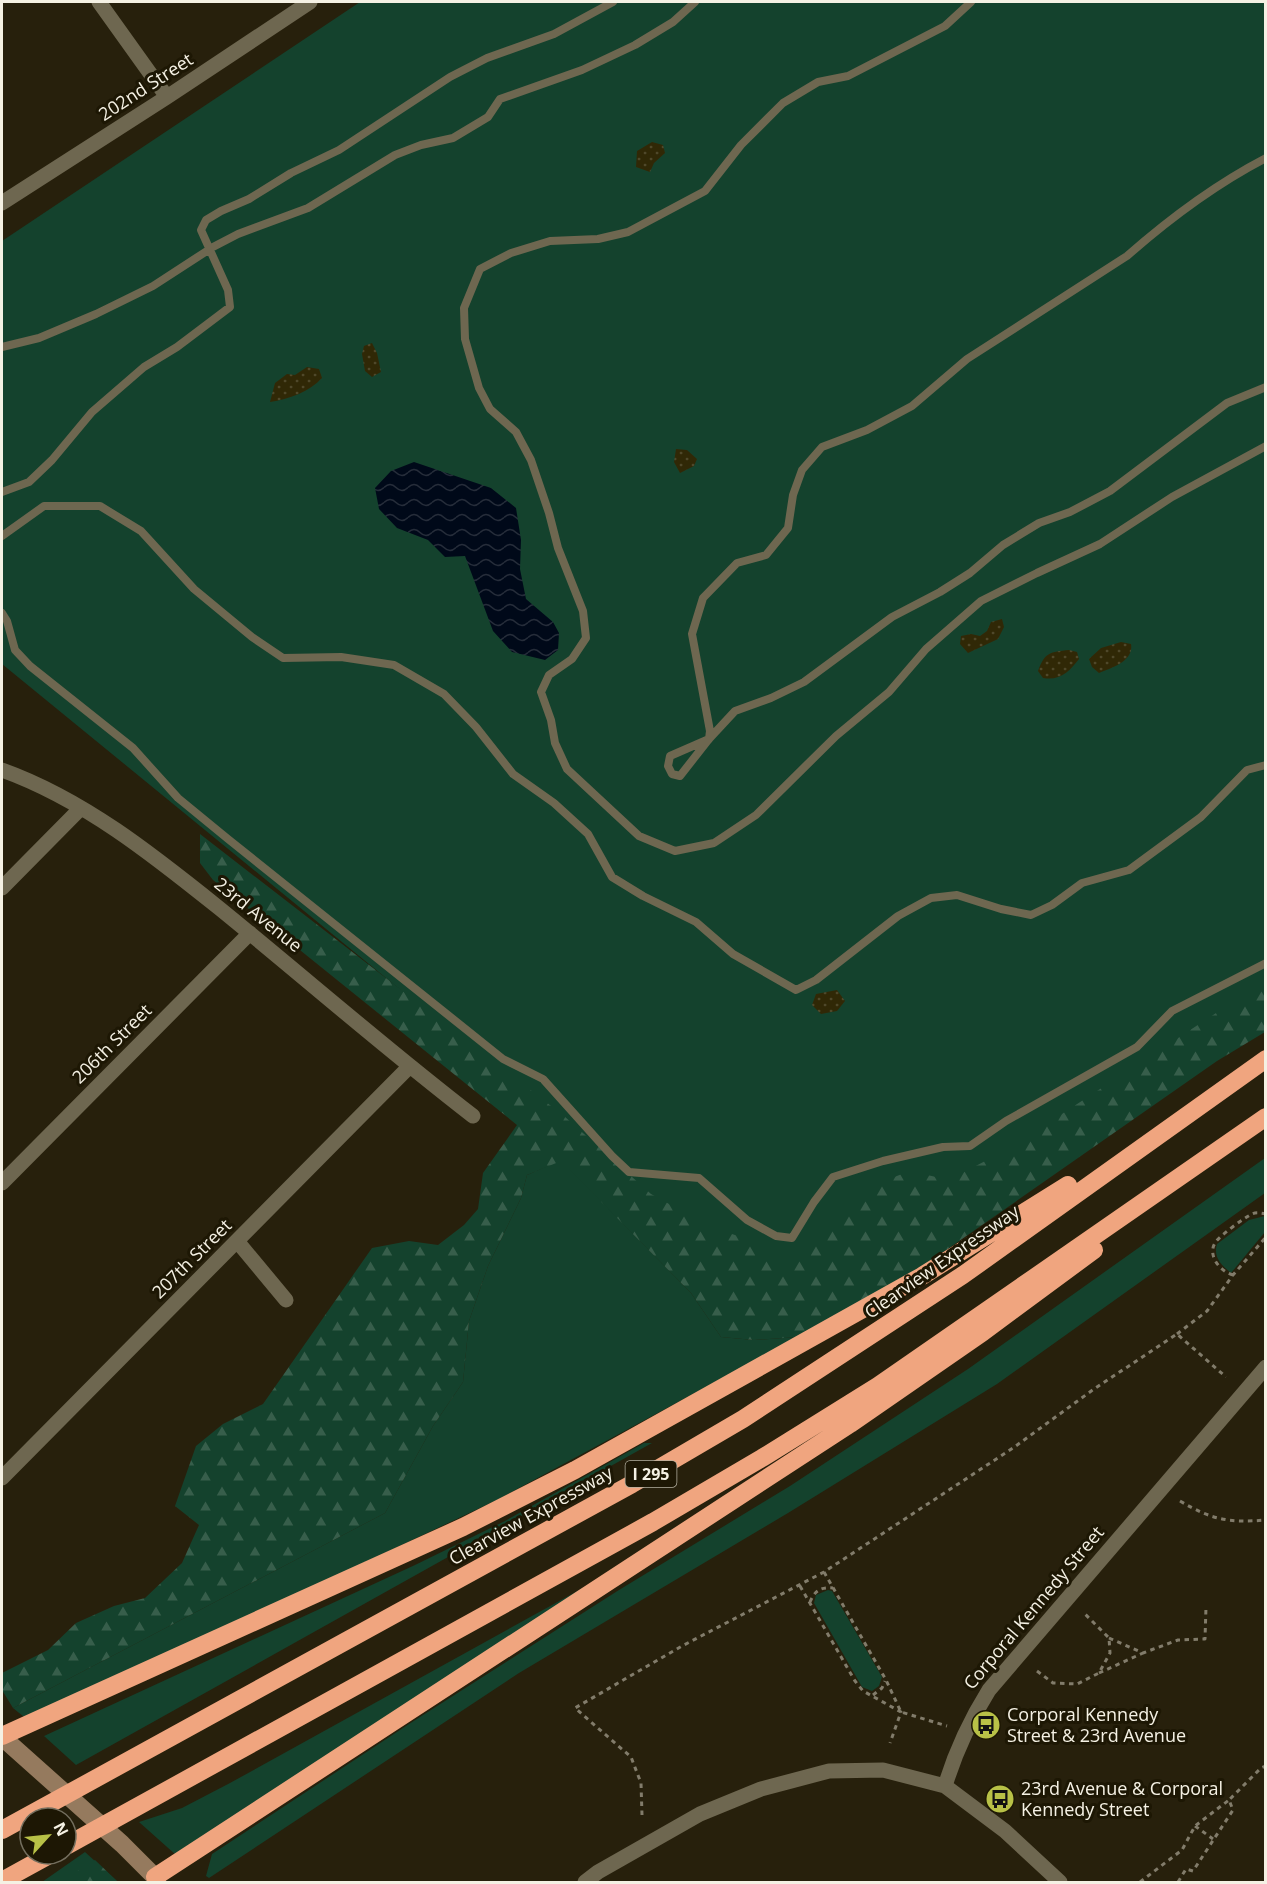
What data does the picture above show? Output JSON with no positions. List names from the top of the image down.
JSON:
{
  "streets": {
    "highway": ["Clearview Expressway", "I 295"],
    "street": [
      "202nd Street",
      "23rd Avenue",
      "206th Street",
      "207th Street",
      "Corporal Kennedy Street"
    ]
  },
  "crossings": [
    ["23rd Avenue", "206th Street"],
    ["23rd Avenue", "207th Street"]
  ],
  "places": {
    "bus stop": ["Corporal Kennedy Street & 23rd Avenue", "23rd Avenue & Corporal Kennedy Street"]
  },
  "north": "top right"
}
